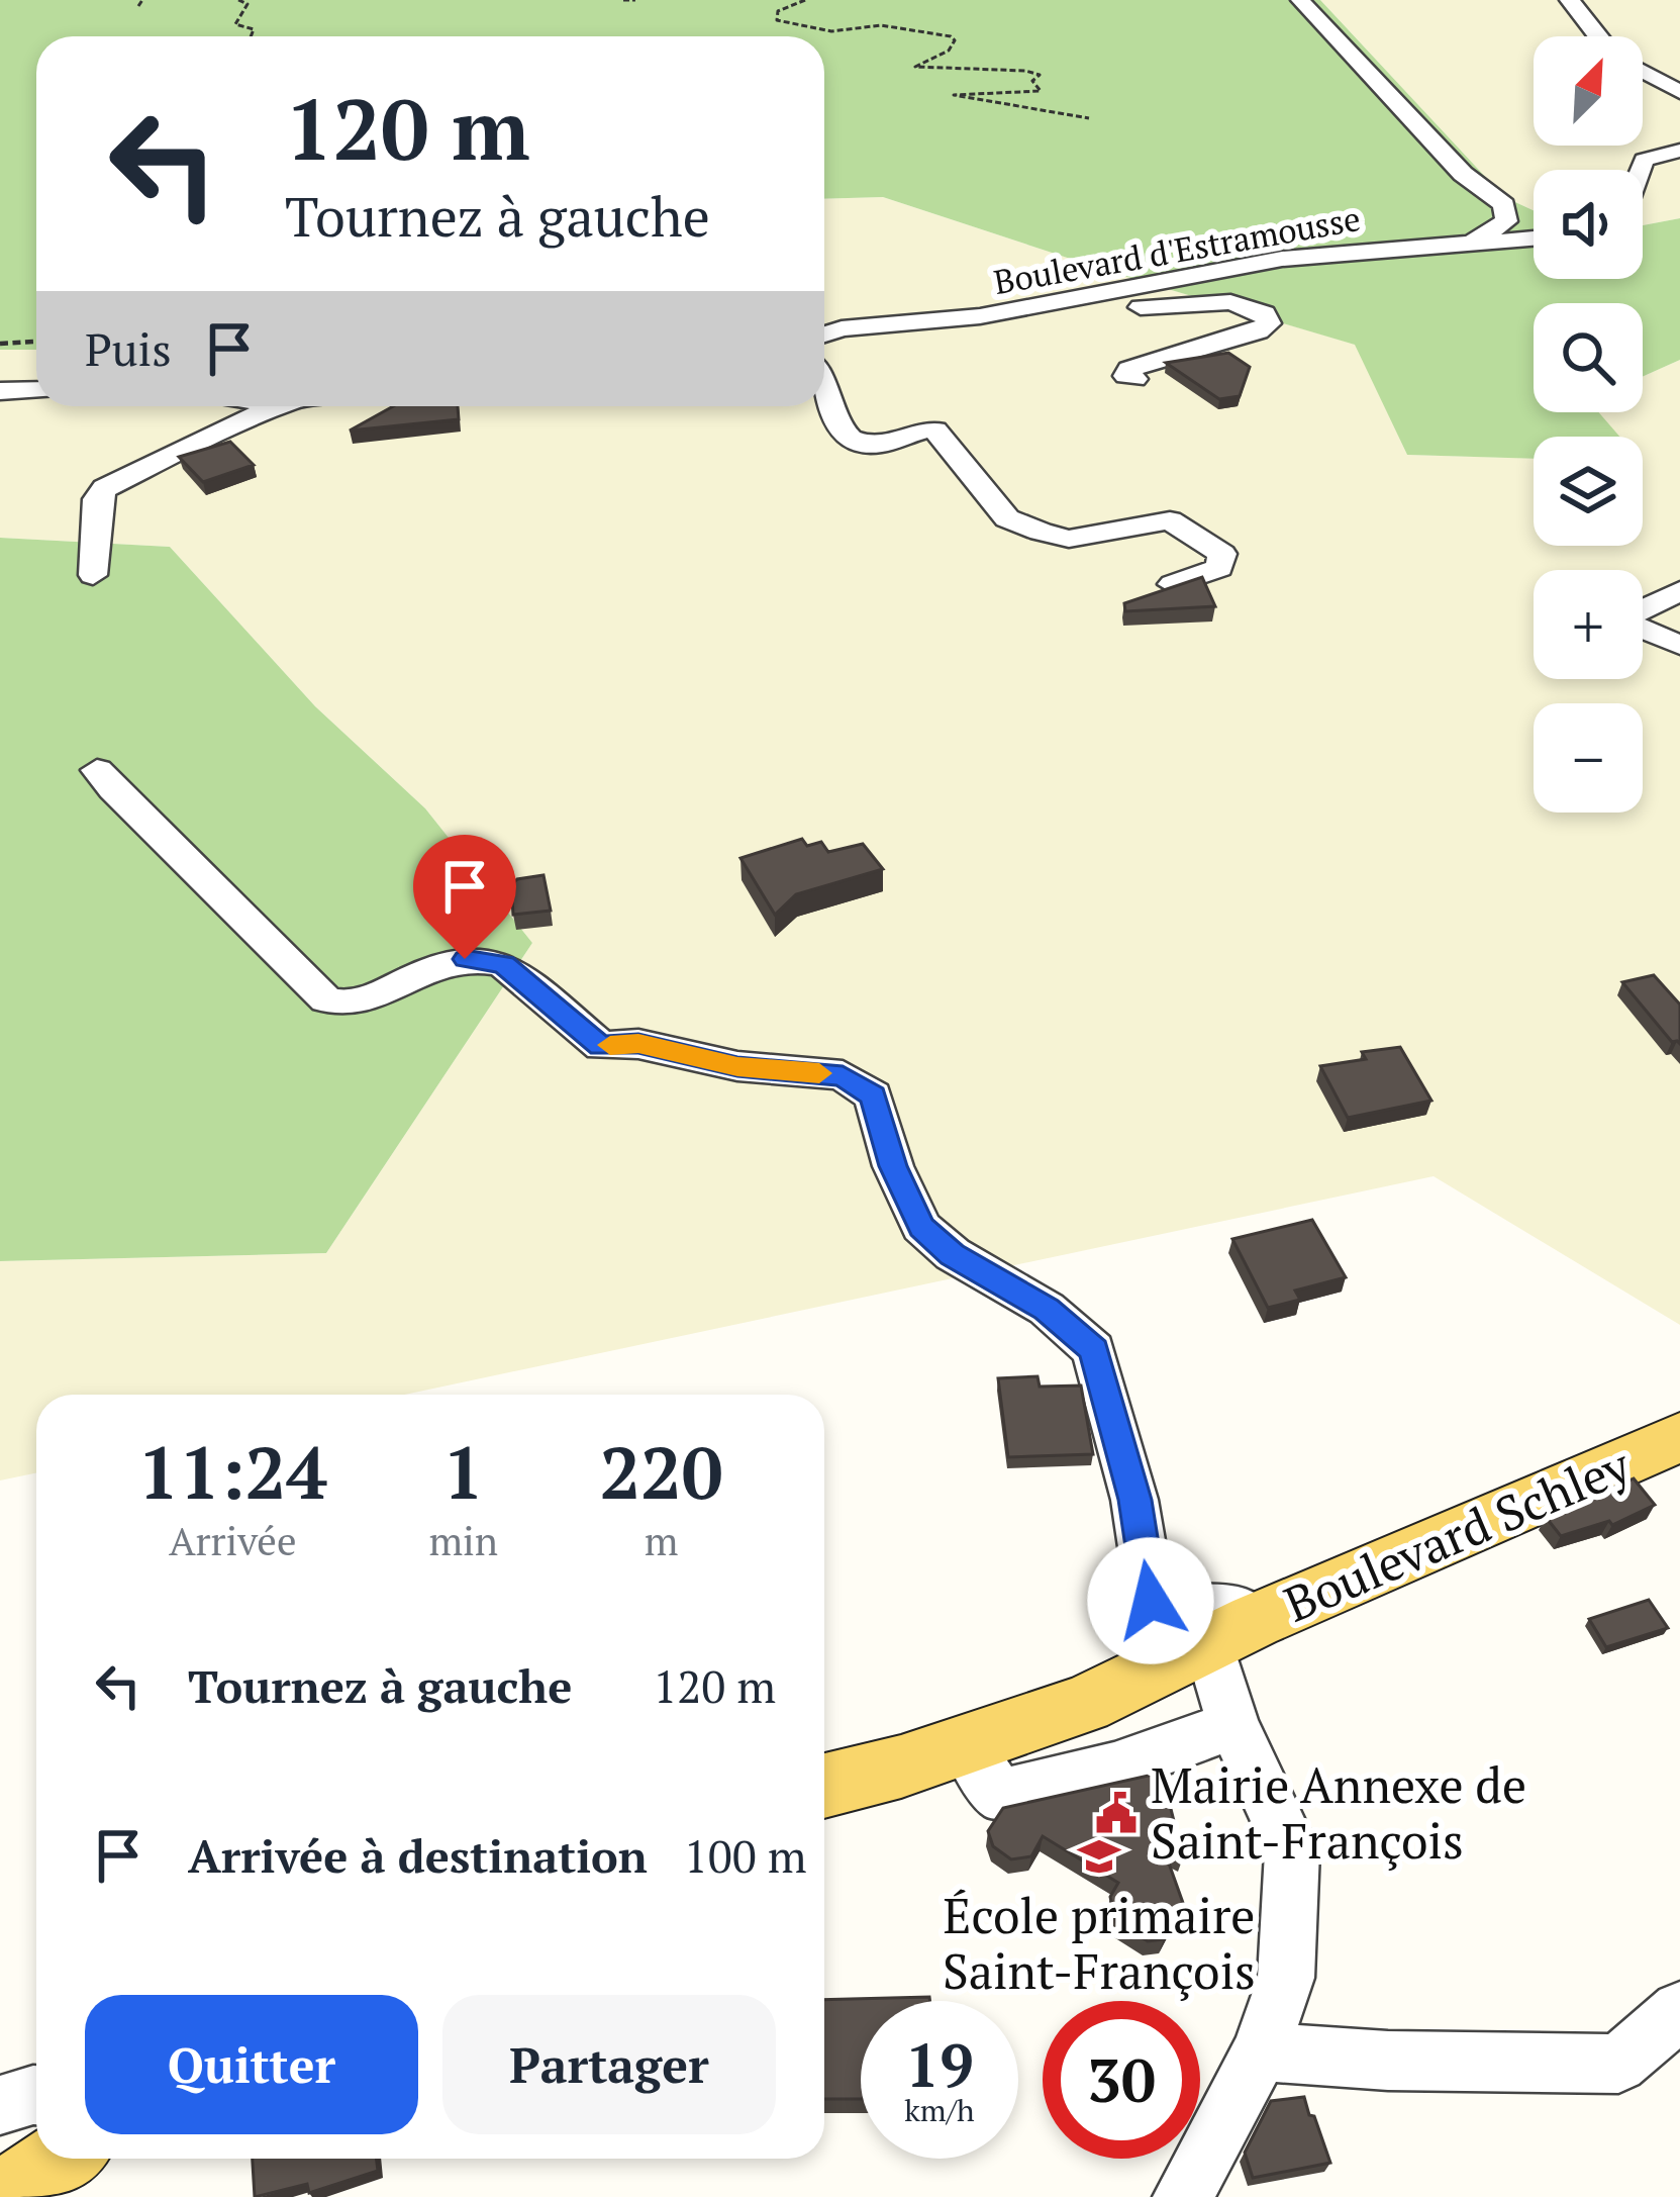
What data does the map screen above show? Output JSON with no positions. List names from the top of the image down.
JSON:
{
  "streets": {
    "main road": ["Boulevard Schley"],
    "street": ["Boulevard d'Estramousse"]
  },
  "places": {
    "public building": ["Mairie Annexe de Saint-François"],
    "school or university": ["École primaire Saint-François"]
  },
  "north": "top right",
  "page": {
    "map_buttons": ["+", "−"],
    "turn": ["120 m", "Tournez à gauche"],
    "then": "Puis",
    "eta": [
      "11:24",
      "Arrivée",
      "1",
      "min",
      "220",
      "m"
    ],
    "list": [
      {
        "name": "Tournez à gauche",
        "value": "120 m"
      },
      {
        "name": "Arrivée à destination",
        "value": "100 m"
      }
    ],
    "buttons": ["Quitter", "Partager"],
    "speed": "19 km/h",
    "limit": "30"
  }
}
